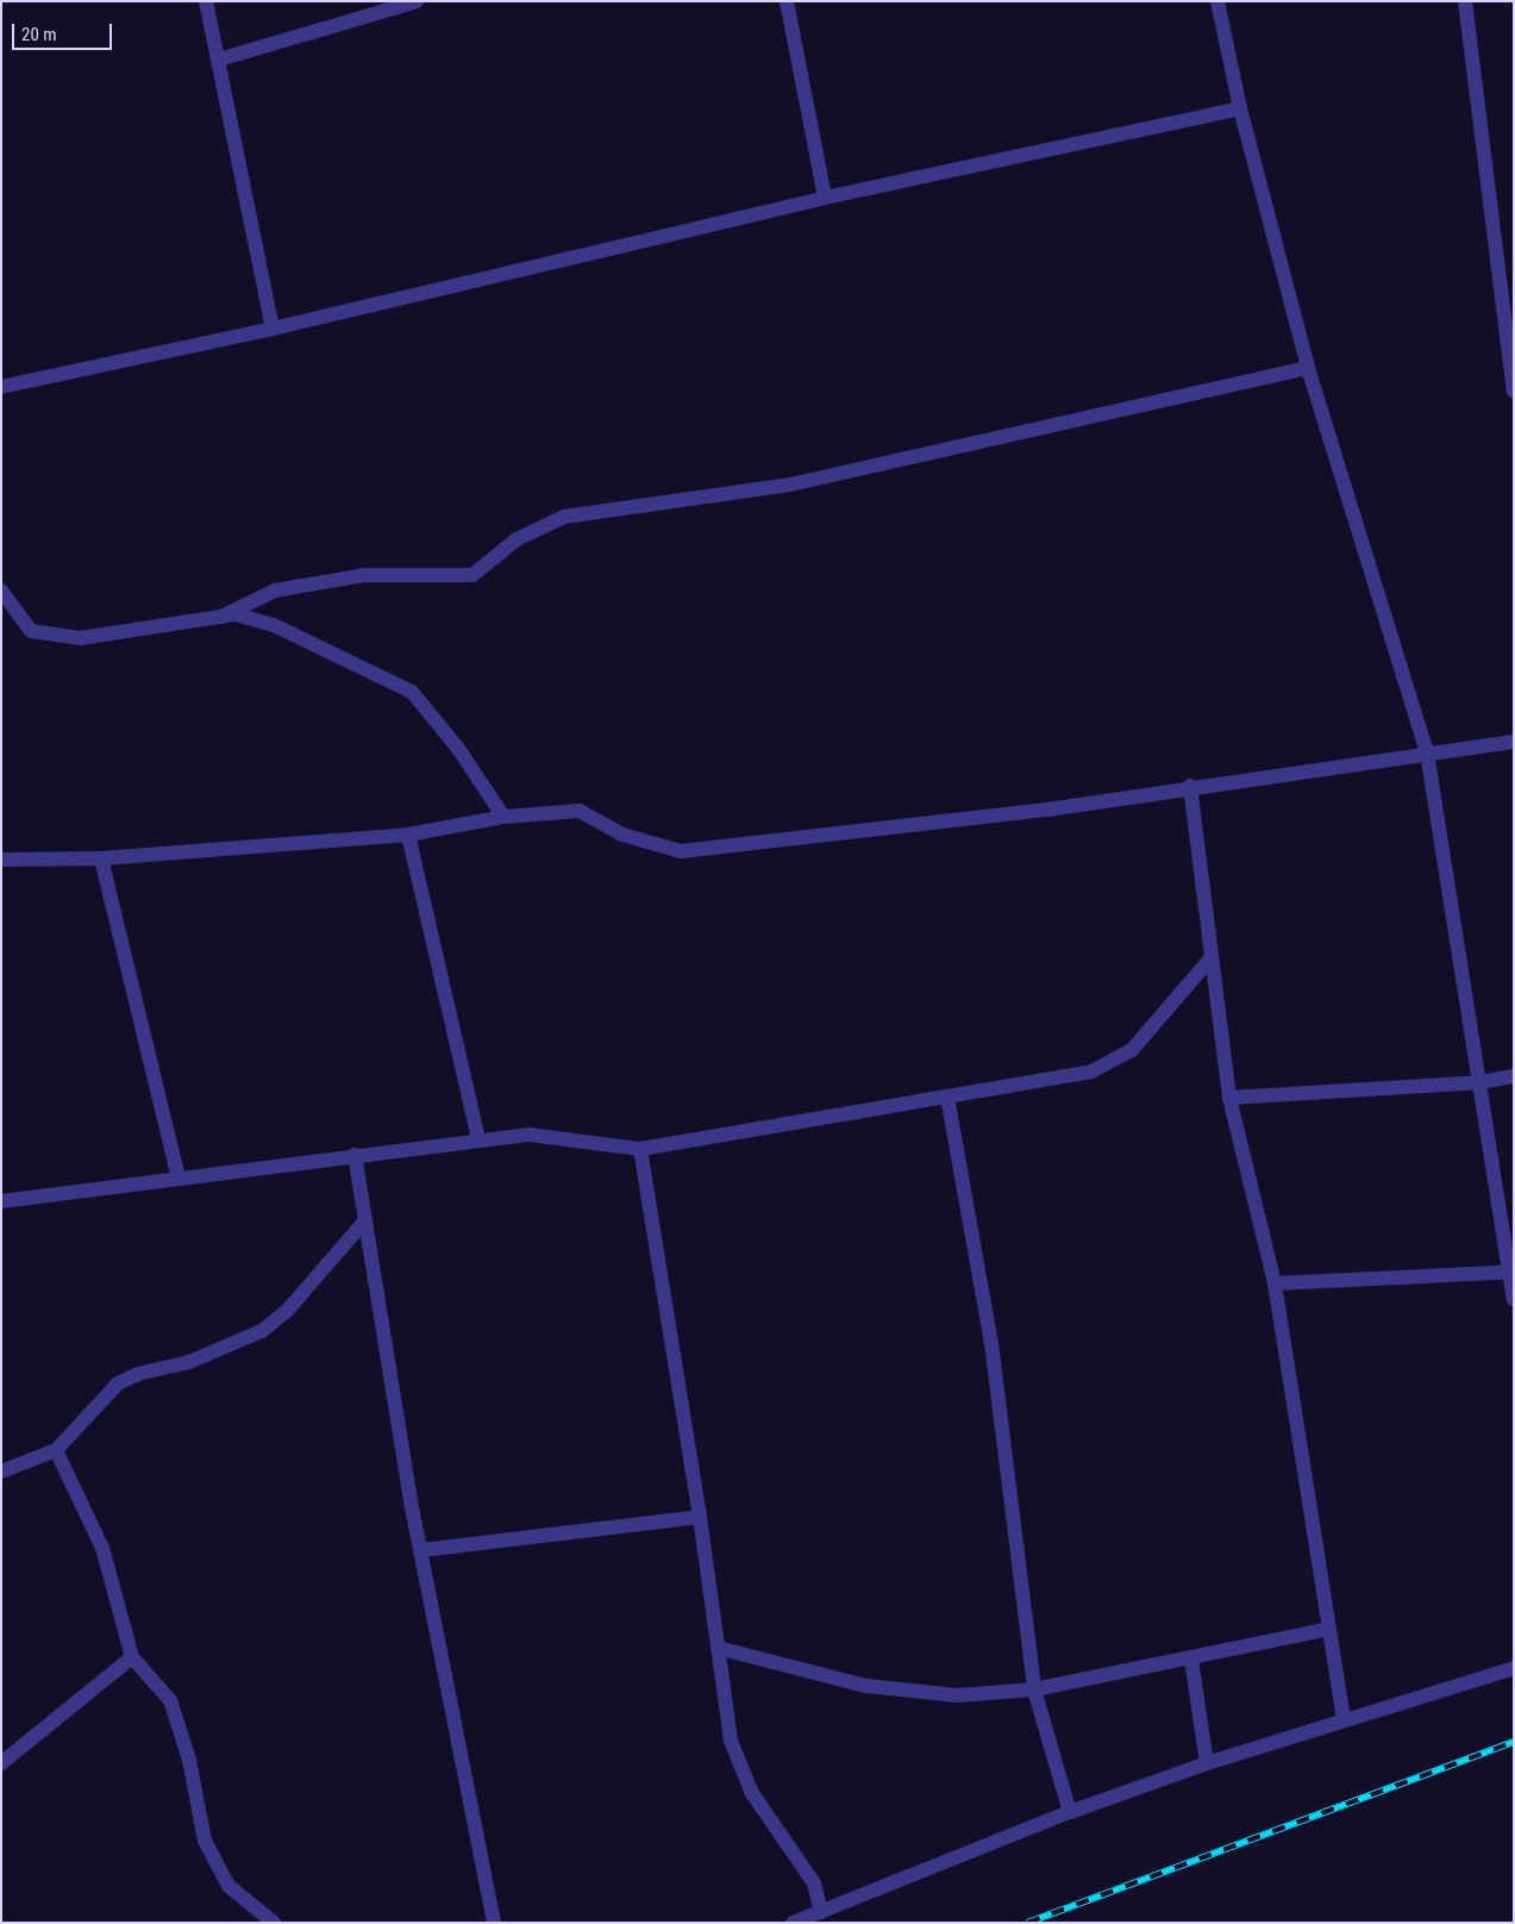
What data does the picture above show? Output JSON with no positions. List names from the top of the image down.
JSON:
{
  "scale_bar": "20 m"
}
